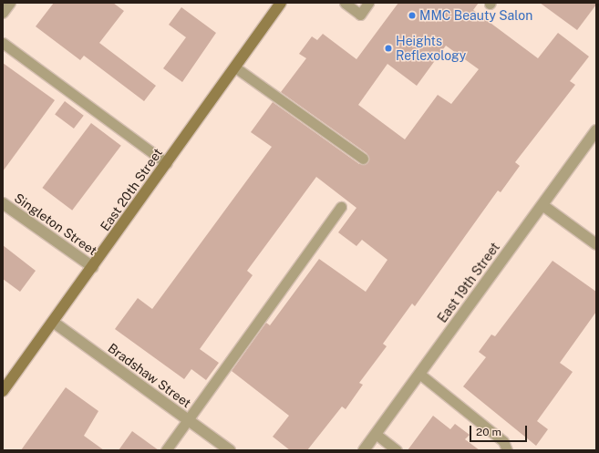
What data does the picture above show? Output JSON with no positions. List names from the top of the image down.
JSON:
{
  "streets": {
    "main road": ["East 20th Street"],
    "street": ["Singleton Street", "East 19th Street", "Bradshaw Street"]
  },
  "crossings": [
    ["East 20th Street", "Singleton Street"],
    ["East 20th Street", "Bradshaw Street"]
  ],
  "places": ["MMC Beauty Salon", "Heights Reflexology"],
  "scale_bar": "20 m"
}
